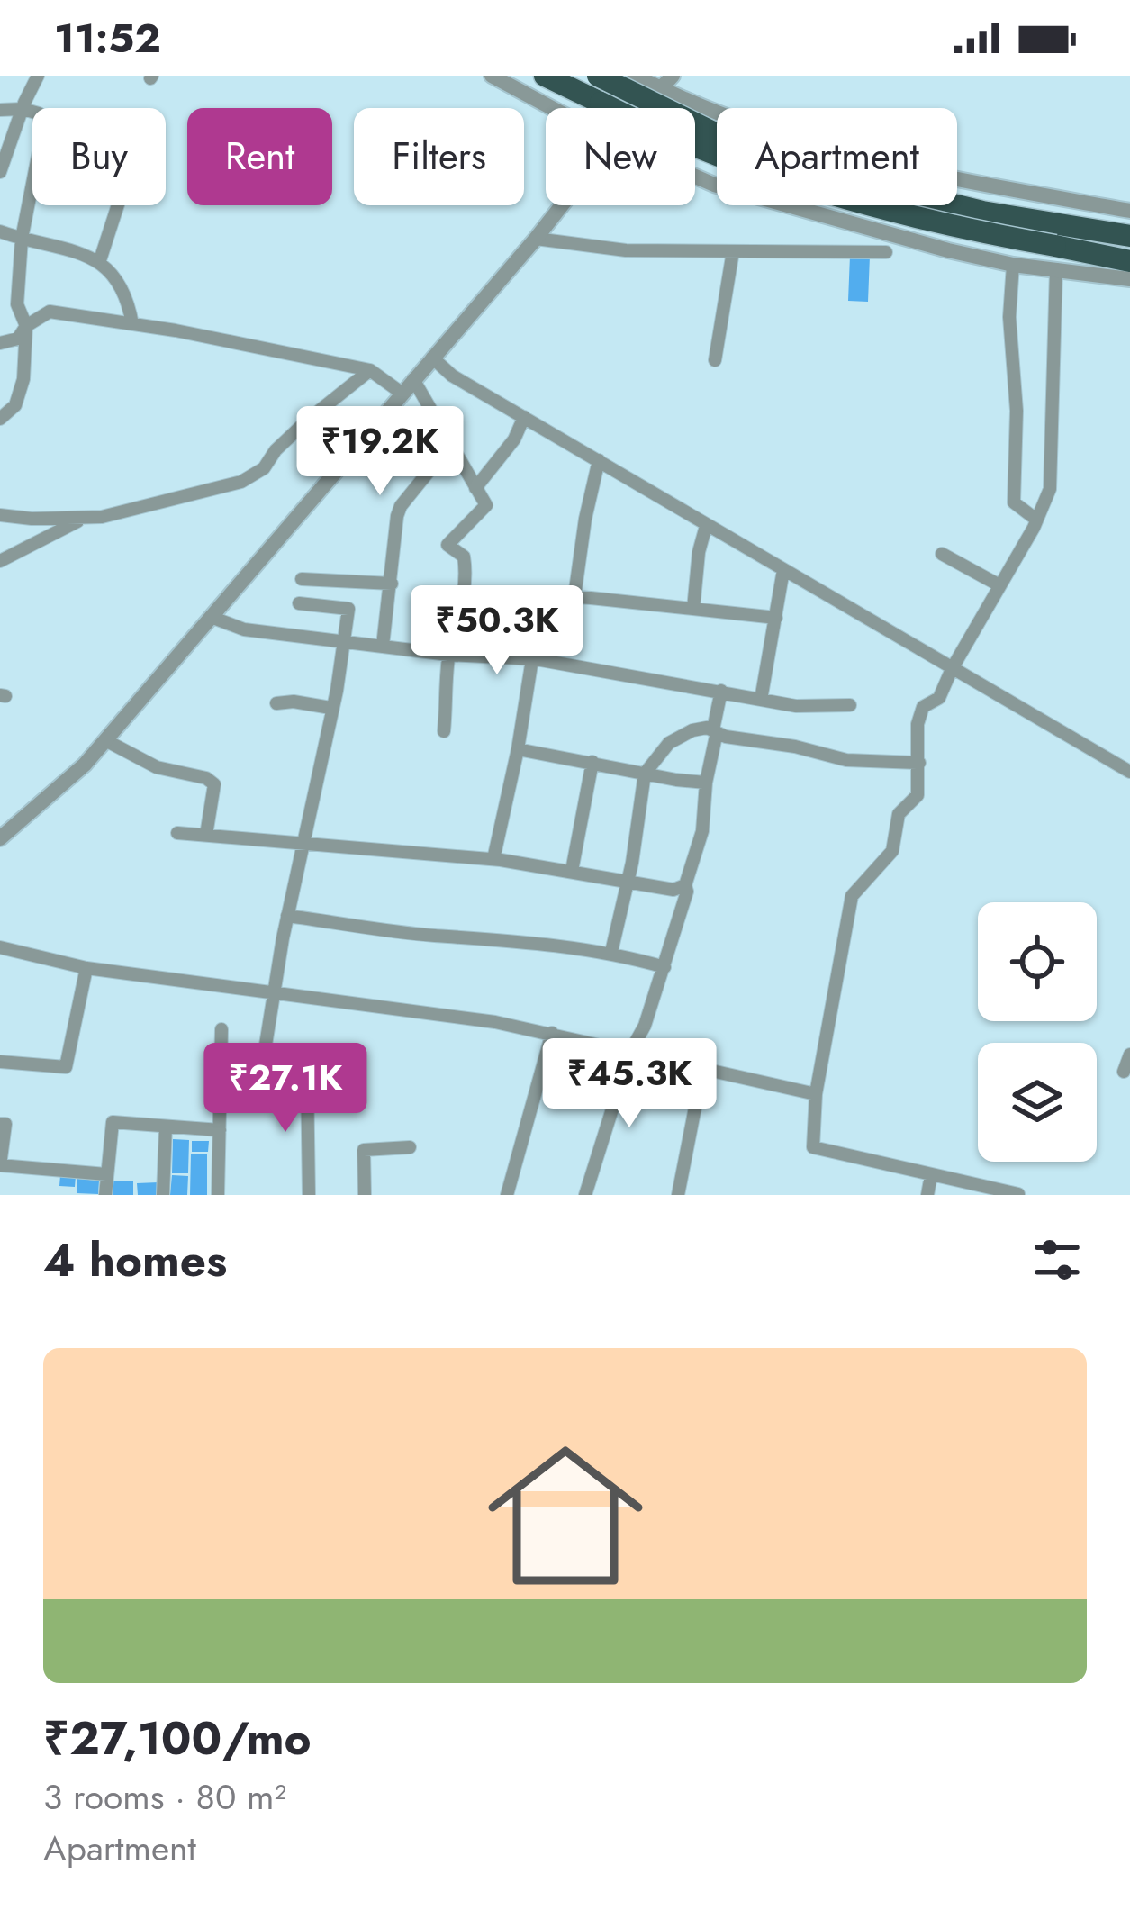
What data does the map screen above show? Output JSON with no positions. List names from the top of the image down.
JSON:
{
  "page": {
    "status": "11:52",
    "chip": [
      "Buy",
      "Rent",
      "Filters",
      "New",
      "Apartment"
    ],
    "price": [
      "₹19.2K",
      "₹50.3K",
      "₹45.3K",
      "₹27.1K"
    ],
    "heading": "4 homes",
    "list": [
      {
        "name": "₹27,100/mo",
        "note": "3 rooms · 80 m² · Apartment"
      }
    ]
  }
}
